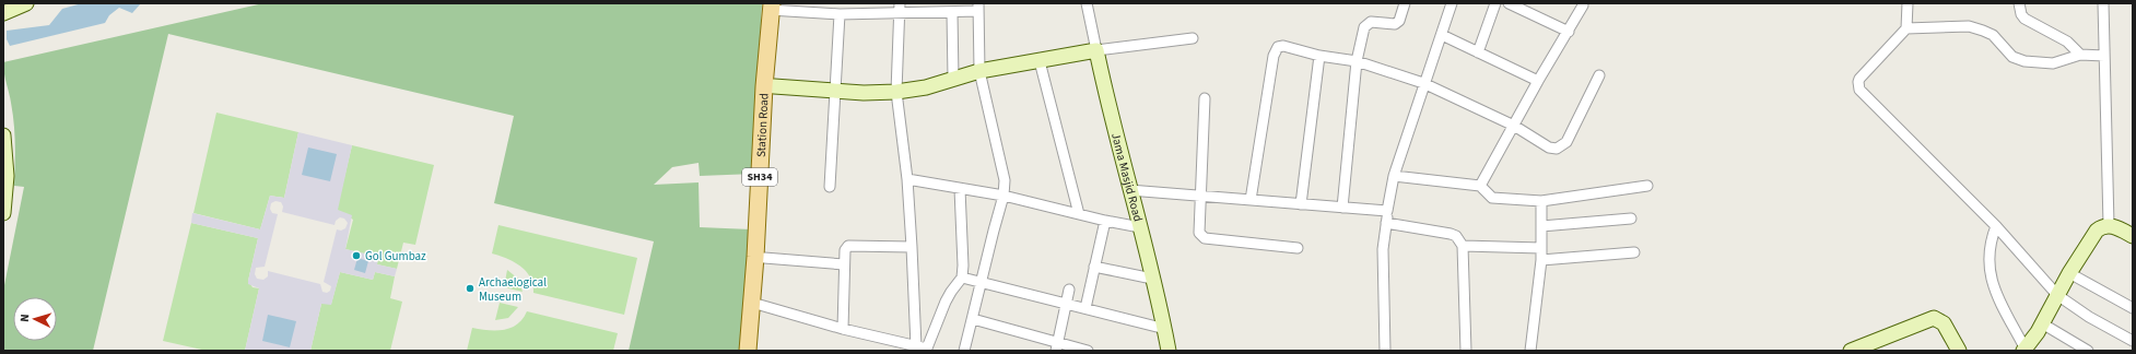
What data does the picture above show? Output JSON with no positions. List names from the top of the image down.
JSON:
{
  "streets": {
    "main road": ["Station Road", "SH34"],
    "street": ["Jama Masjid Road"]
  },
  "places": ["Gol Gumbaz", "Archaelogical Museum"],
  "north": "left"
}
